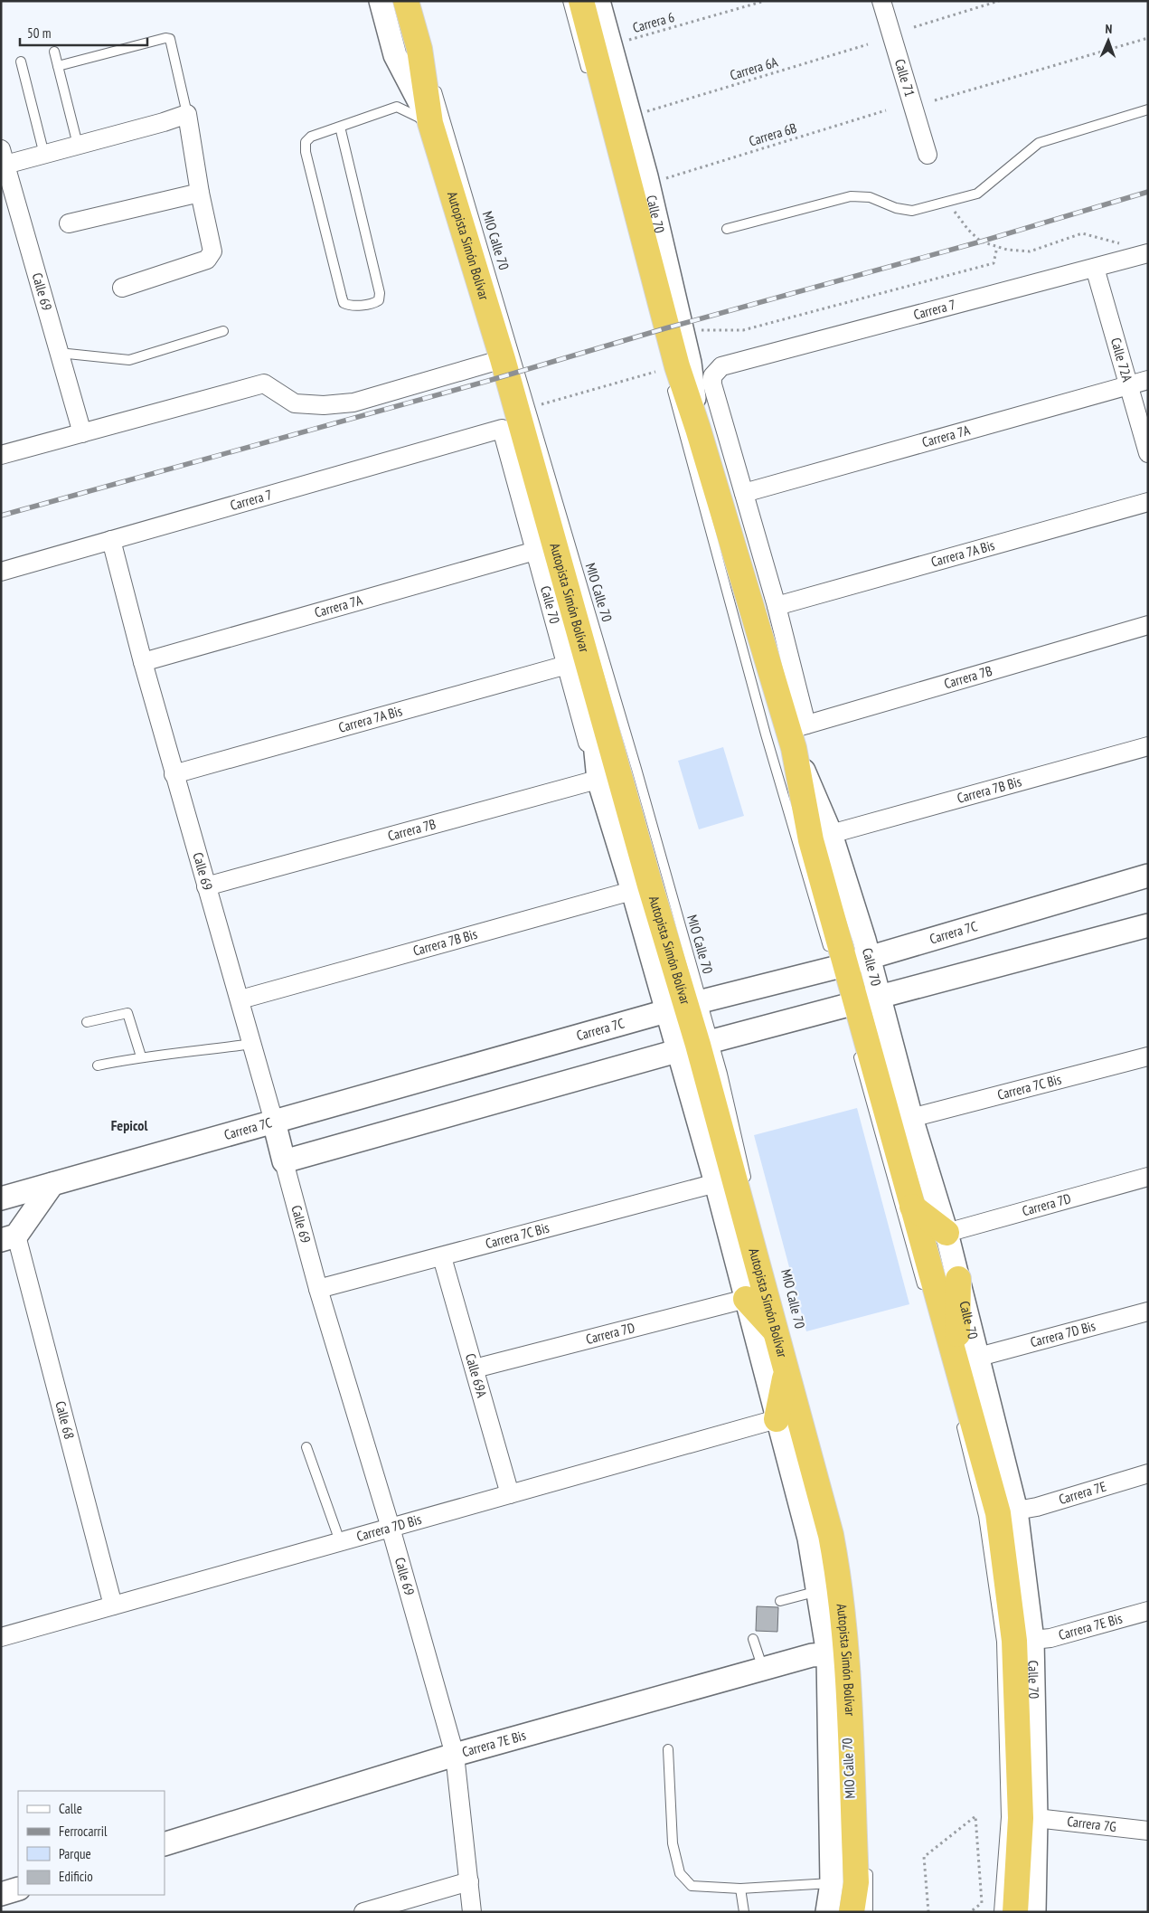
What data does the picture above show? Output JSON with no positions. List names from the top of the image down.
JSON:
{
  "streets": {
    "highway": ["Calle 70", "Autopista Simón Bolívar"],
    "street": [
      "Calle 71",
      "Calle 69",
      "Carrera 7",
      "Calle 72A",
      "Carrera 7A",
      "Carrera 7A Bis",
      "Carrera 7B",
      "Carrera 7B Bis",
      "Carrera 7C",
      "Carrera 7C Bis",
      "Carrera 7D",
      "Carrera 7D Bis",
      "Calle 69A",
      "Calle 68",
      "Carrera 7E",
      "Carrera 7E Bis",
      "Carrera 7G"
    ],
    "lane": ["MIO Calle 70"],
    "path": ["Carrera 6", "Carrera 6A", "Carrera 6B"]
  },
  "crossings": [
    ["Calle 70", "Autopista Simón Bolívar"],
    ["Calle 70", "Carrera 7"],
    ["Calle 70", "Carrera 7A"],
    ["Calle 70", "Carrera 7A Bis"],
    ["Calle 70", "Carrera 7B"],
    ["Calle 70", "Carrera 7B Bis"],
    ["Calle 70", "Carrera 7C"],
    ["Calle 70", "Carrera 7C Bis"],
    ["Calle 70", "Carrera 7D"],
    ["Calle 70", "Carrera 7D Bis"],
    ["Calle 70", "Carrera 7E"],
    ["Calle 70", "Carrera 7E Bis"],
    ["Calle 70", "Carrera 7G"],
    ["MIO Calle 70", "Autopista Simón Bolívar"],
    ["MIO Calle 70", "Carrera 7C"],
    ["Autopista Simón Bolívar", "Carrera 7A Bis"],
    ["Autopista Simón Bolívar", "Carrera 7B"],
    ["Autopista Simón Bolívar", "Carrera 7B Bis"],
    ["Autopista Simón Bolívar", "Carrera 7C"],
    ["Calle 69", "Carrera 7"],
    ["Calle 69", "Carrera 7A"],
    ["Calle 69", "Carrera 7A Bis"],
    ["Calle 69", "Carrera 7B"],
    ["Calle 69", "Carrera 7B Bis"],
    ["Calle 69", "Carrera 7C"],
    ["Calle 69", "Carrera 7C Bis"],
    ["Calle 69", "Carrera 7D Bis"],
    ["Calle 69", "Carrera 7E Bis"],
    ["Carrera 7", "Calle 72A"],
    ["Carrera 7", "Carrera 7A"],
    ["Calle 72A", "Carrera 7A"],
    ["Carrera 7C Bis", "Calle 69A"],
    ["Carrera 7D", "Calle 69A"],
    ["Carrera 7D Bis", "Calle 69A"],
    ["Carrera 7D Bis", "Calle 68"]
  ],
  "districts": ["Fepicol"],
  "legend": [
    "Calle",
    "Ferrocarril",
    "Parque",
    "Edificio"
  ],
  "scale_bar": "50 m",
  "north": "top"
}
